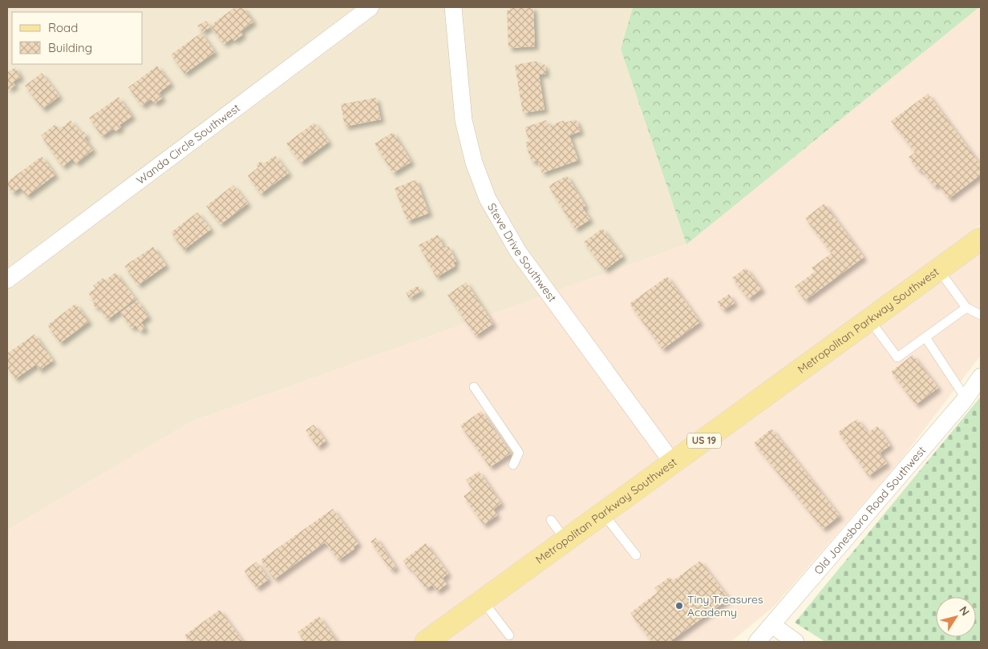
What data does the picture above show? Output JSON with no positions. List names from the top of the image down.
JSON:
{
  "streets": {
    "main road": ["Metropolitan Parkway Southwest", "US 19"],
    "street": ["Wanda Circle Southwest", "Steve Drive Southwest", "Old Jonesboro Road Southwest"]
  },
  "crossings": [
    ["Steve Drive Southwest", "Metropolitan Parkway Southwest"]
  ],
  "places": ["Tiny Treasures Academy"],
  "legend": ["Road", "Building"],
  "north": "top right"
}
